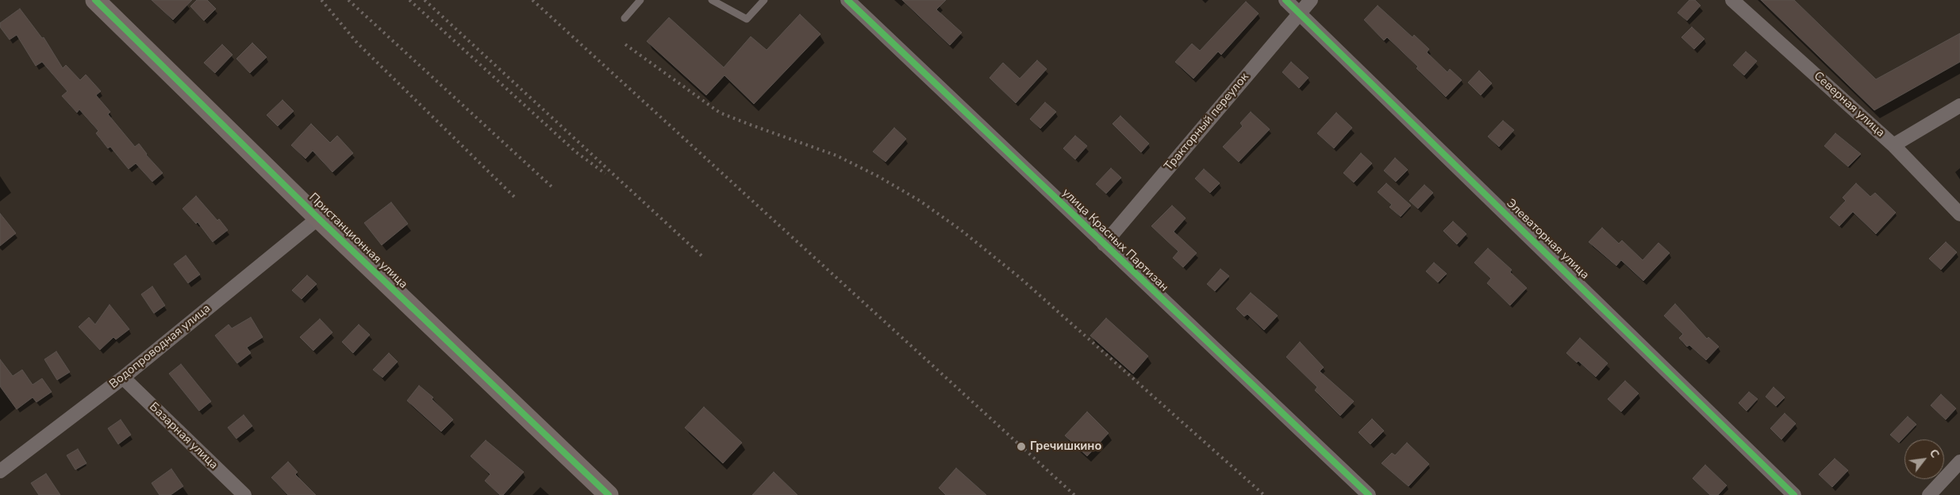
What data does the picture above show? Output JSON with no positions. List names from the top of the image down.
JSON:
{
  "streets": {
    "street": [
      "Северная улица",
      "Тракторный переулок",
      "Элеваторная улица",
      "улица Красных Партизан",
      "Пристанционная улица",
      "Водопроводная улица",
      "Базарная улица"
    ]
  },
  "crossings": [
    ["Тракторный переулок", "Элеваторная улица"],
    ["Тракторный переулок", "улица Красных Партизан"],
    ["Пристанционная улица", "Водопроводная улица"],
    ["Водопроводная улица", "Базарная улица"]
  ],
  "places": ["Гречишкино"],
  "north": "top right"
}
